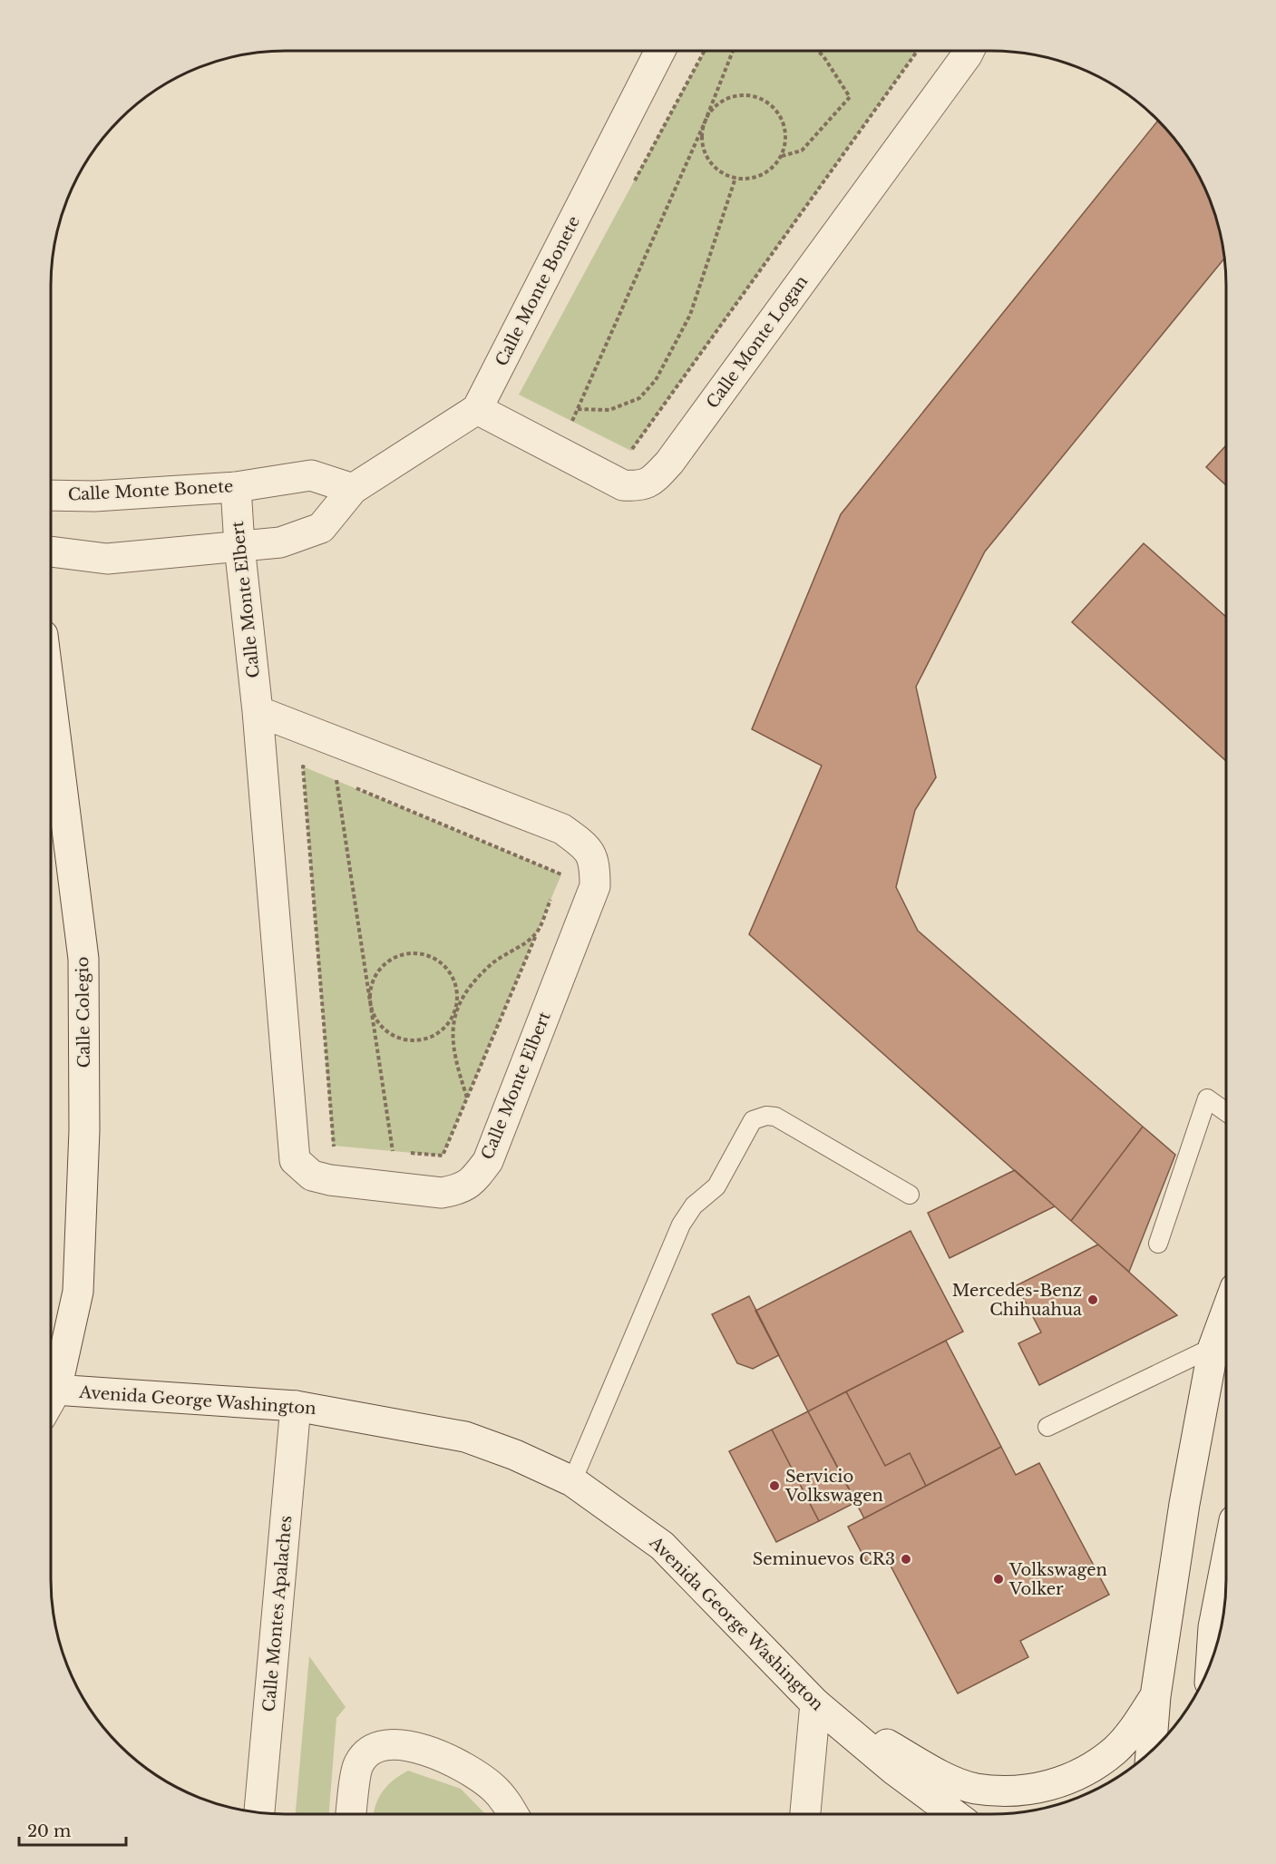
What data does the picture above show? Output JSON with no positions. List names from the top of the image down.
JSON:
{
  "streets": {
    "street": [
      "Calle Monte Bonete",
      "Calle Monte Logan",
      "Calle Monte Elbert",
      "Calle Colegio",
      "Avenida George Washington",
      "Calle Montes Apalaches"
    ]
  },
  "crossings": [
    ["Calle Monte Bonete", "Calle Monte Logan"],
    ["Calle Monte Bonete", "Calle Monte Elbert"],
    ["Avenida George Washington", "Calle Montes Apalaches"]
  ],
  "places": [
    "Mercedes-Benz Chihuahua",
    "Servicio Volkswagen",
    "Seminuevos CR3",
    "Volkswagen Volker"
  ],
  "scale_bar": "20 m"
}
